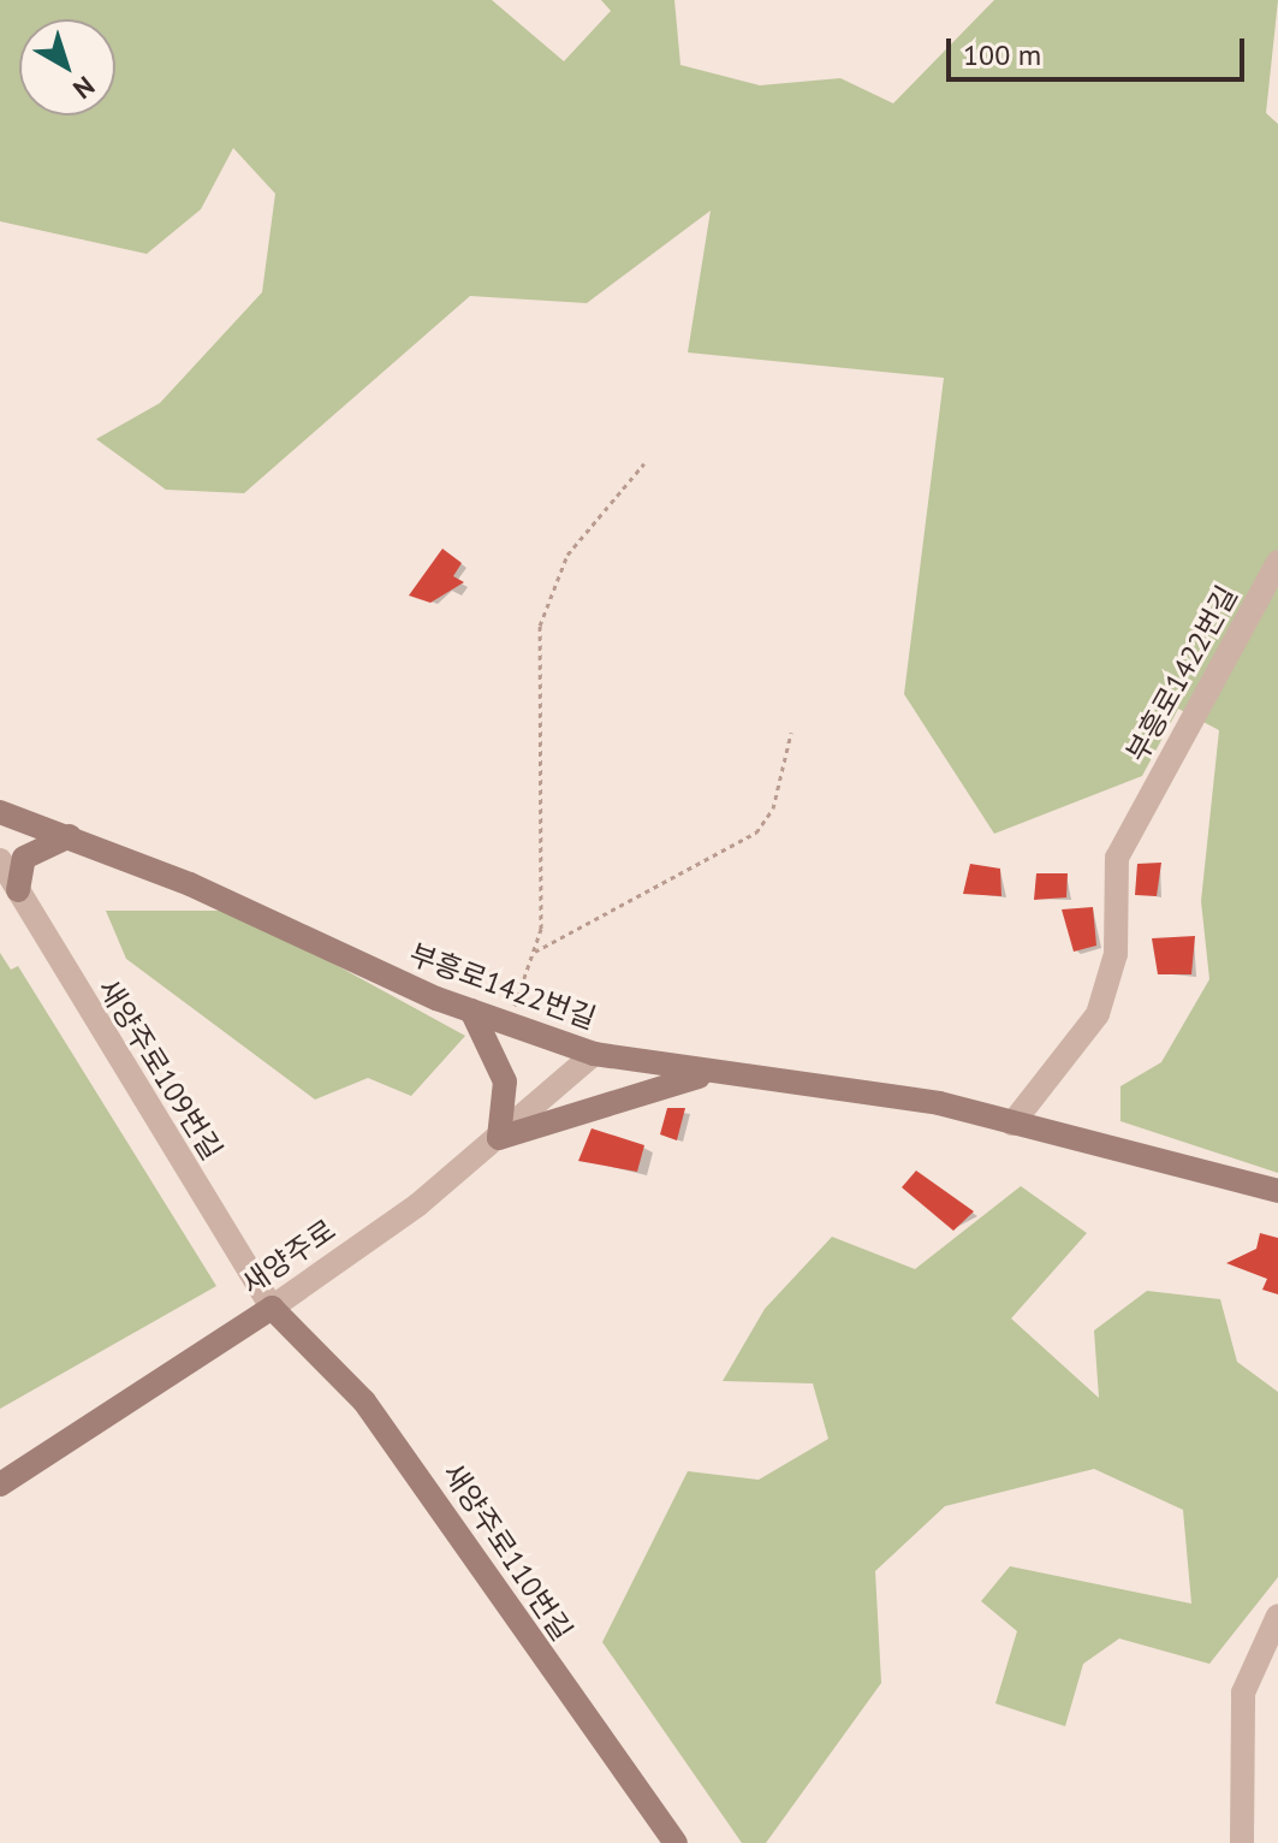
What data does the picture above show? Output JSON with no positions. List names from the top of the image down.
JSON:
{
  "streets": {
    "street": [
      "부흥로1422번길",
      "새양주로109번길",
      "새양주로",
      "새양주로110번길"
    ]
  },
  "crossings": [
    ["부흥로1422번길", "새양주로"],
    ["새양주로109번길", "새양주로"],
    ["새양주로109번길", "새양주로110번길"],
    ["새양주로", "새양주로110번길"]
  ],
  "scale_bar": "100 m",
  "north": "bottom right"
}
